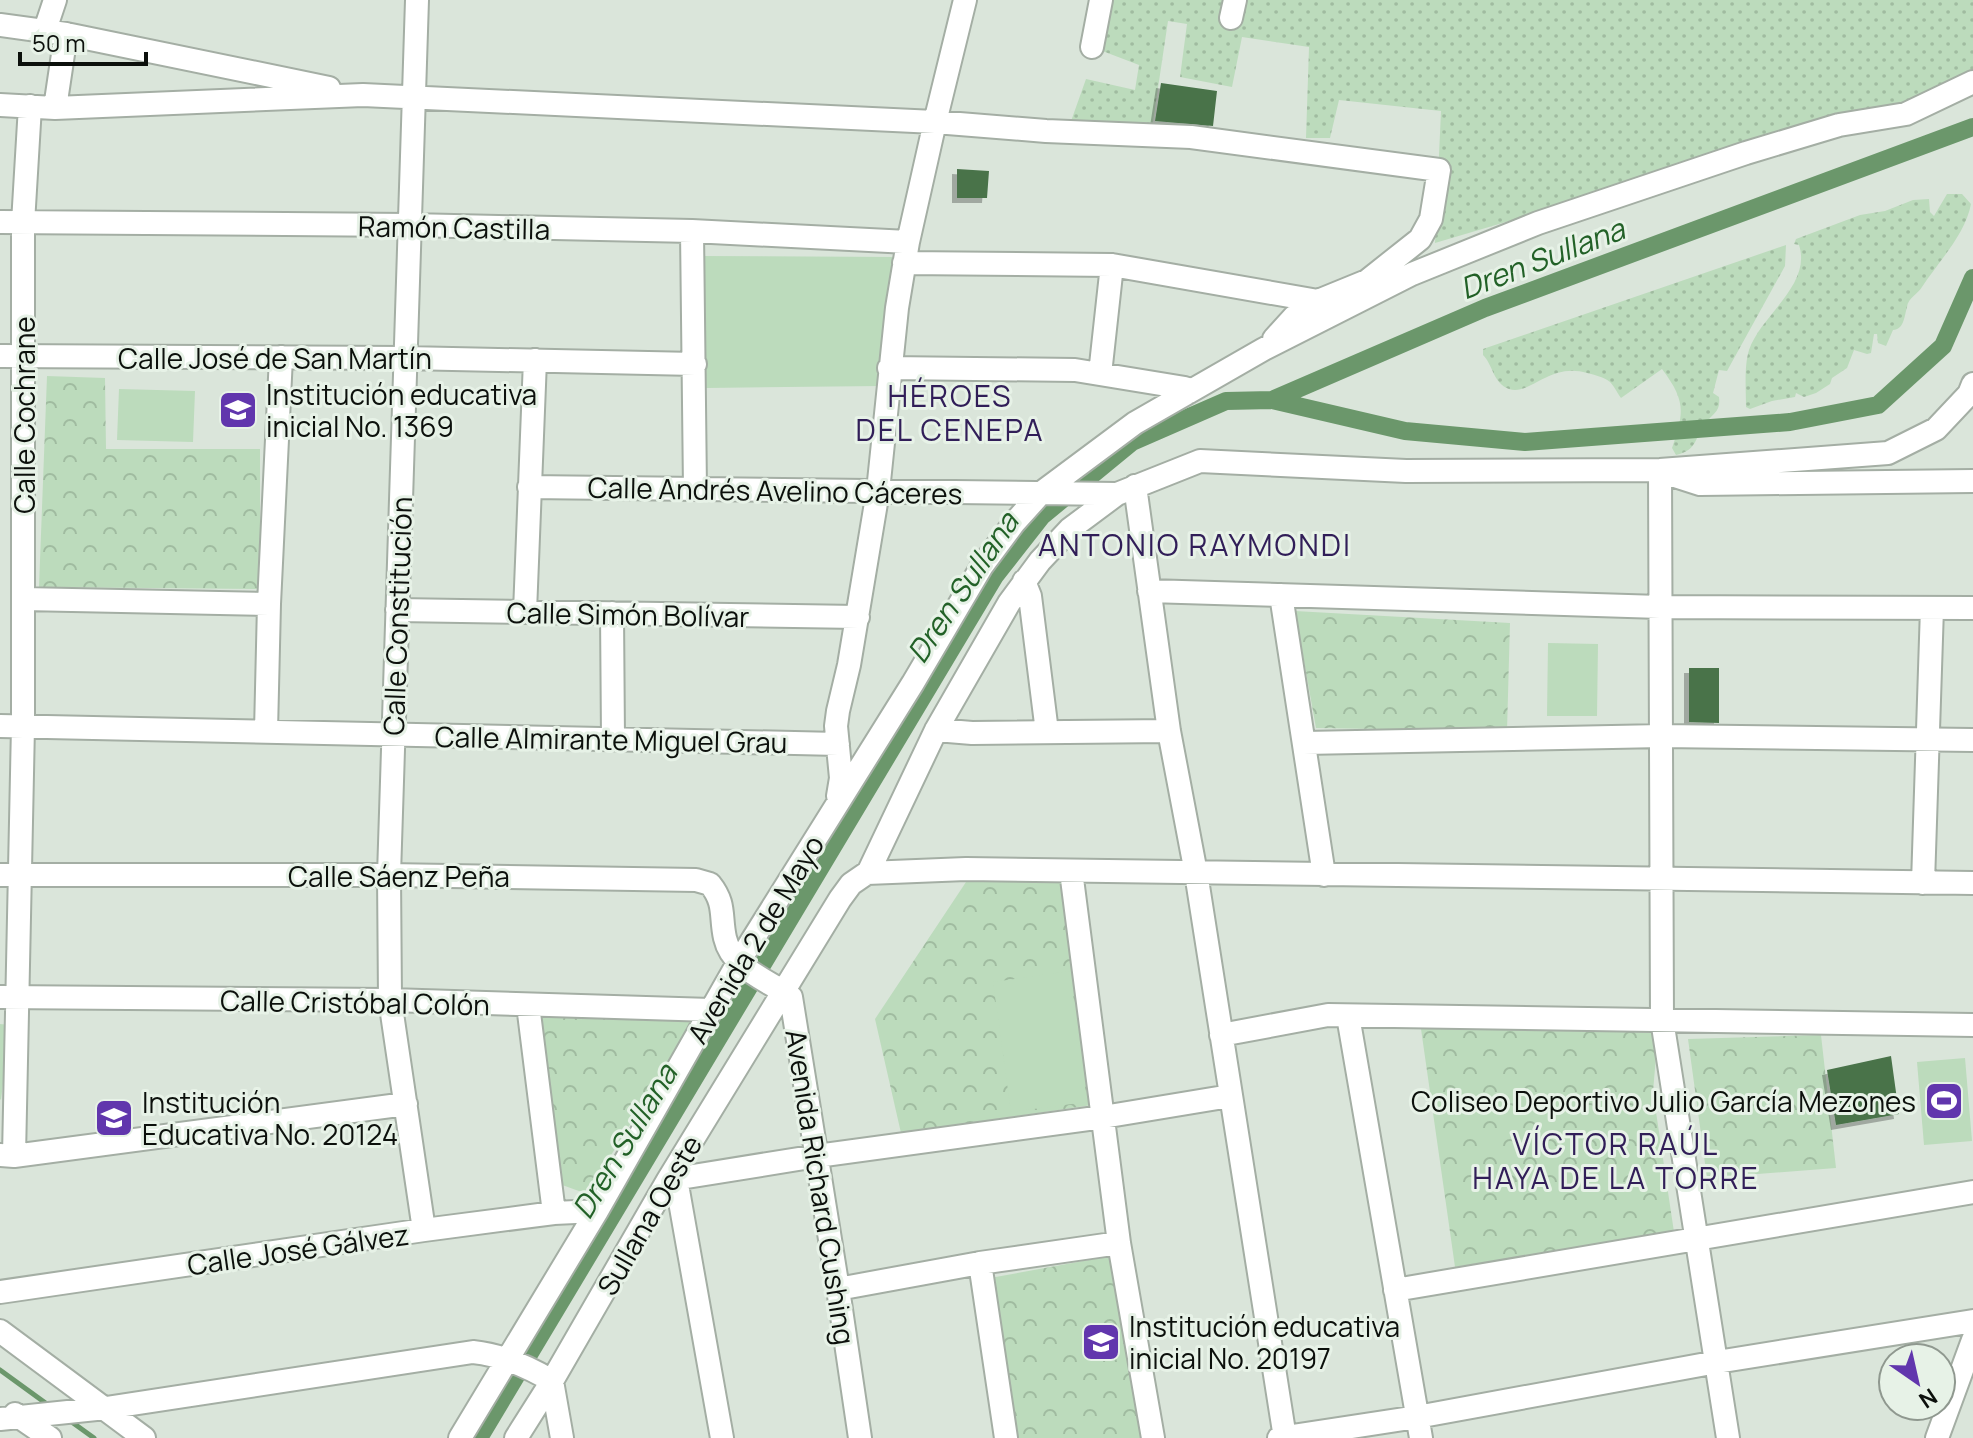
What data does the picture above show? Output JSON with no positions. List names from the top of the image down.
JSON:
{
  "streets": {
    "street": [
      "Ramón Castilla",
      "Calle José de San Martín",
      "Calle Cochrane",
      "Calle Andrés Avelino Cáceres",
      "Calle Simón Bolívar",
      "Calle Constitución",
      "Calle Almirante Miguel Grau",
      "Calle Sáenz Peña",
      "Avenida 2 de Mayo",
      "Calle Cristóbal Colón",
      "Avenida Richard Cushing",
      "Sullana Oeste",
      "Calle José Gálvez"
    ]
  },
  "crossings": [
    ["Ramón Castilla", "Calle Cochrane"],
    ["Ramón Castilla", "Calle Constitución"],
    ["Calle José de San Martín", "Calle Cochrane"],
    ["Calle José de San Martín", "Calle Constitución"],
    ["Calle Cochrane", "Calle Almirante Miguel Grau"],
    ["Calle Cochrane", "Calle Sáenz Peña"],
    ["Calle Cochrane", "Calle Cristóbal Colón"],
    ["Calle Andrés Avelino Cáceres", "Avenida 2 de Mayo"],
    ["Calle Simón Bolívar", "Calle Constitución"],
    ["Calle Constitución", "Calle Almirante Miguel Grau"],
    ["Calle Constitución", "Calle Sáenz Peña"],
    ["Calle Constitución", "Calle Cristóbal Colón"],
    ["Calle Constitución", "Calle José Gálvez"],
    ["Calle Sáenz Peña", "Avenida 2 de Mayo"],
    ["Avenida 2 de Mayo", "Calle Cristóbal Colón"],
    ["Avenida 2 de Mayo", "Calle José Gálvez"],
    ["Avenida Richard Cushing", "Sullana Oeste"]
  ],
  "districts": ["HÉROES DEL CENEPA", "ANTONIO RAYMONDI", "VÍCTOR RAÚL HAYA DE LA TORRE"],
  "water": ["Dren Sullana"],
  "places": {
    "school or university": ["Institución educativa inicial No. 1369", "Institución Educativa No. 20124", "Institución educativa inicial No. 20197"],
    "sports": ["Coliseo Deportivo Julio García Mezones"]
  },
  "scale_bar": "50 m",
  "north": "bottom right"
}
